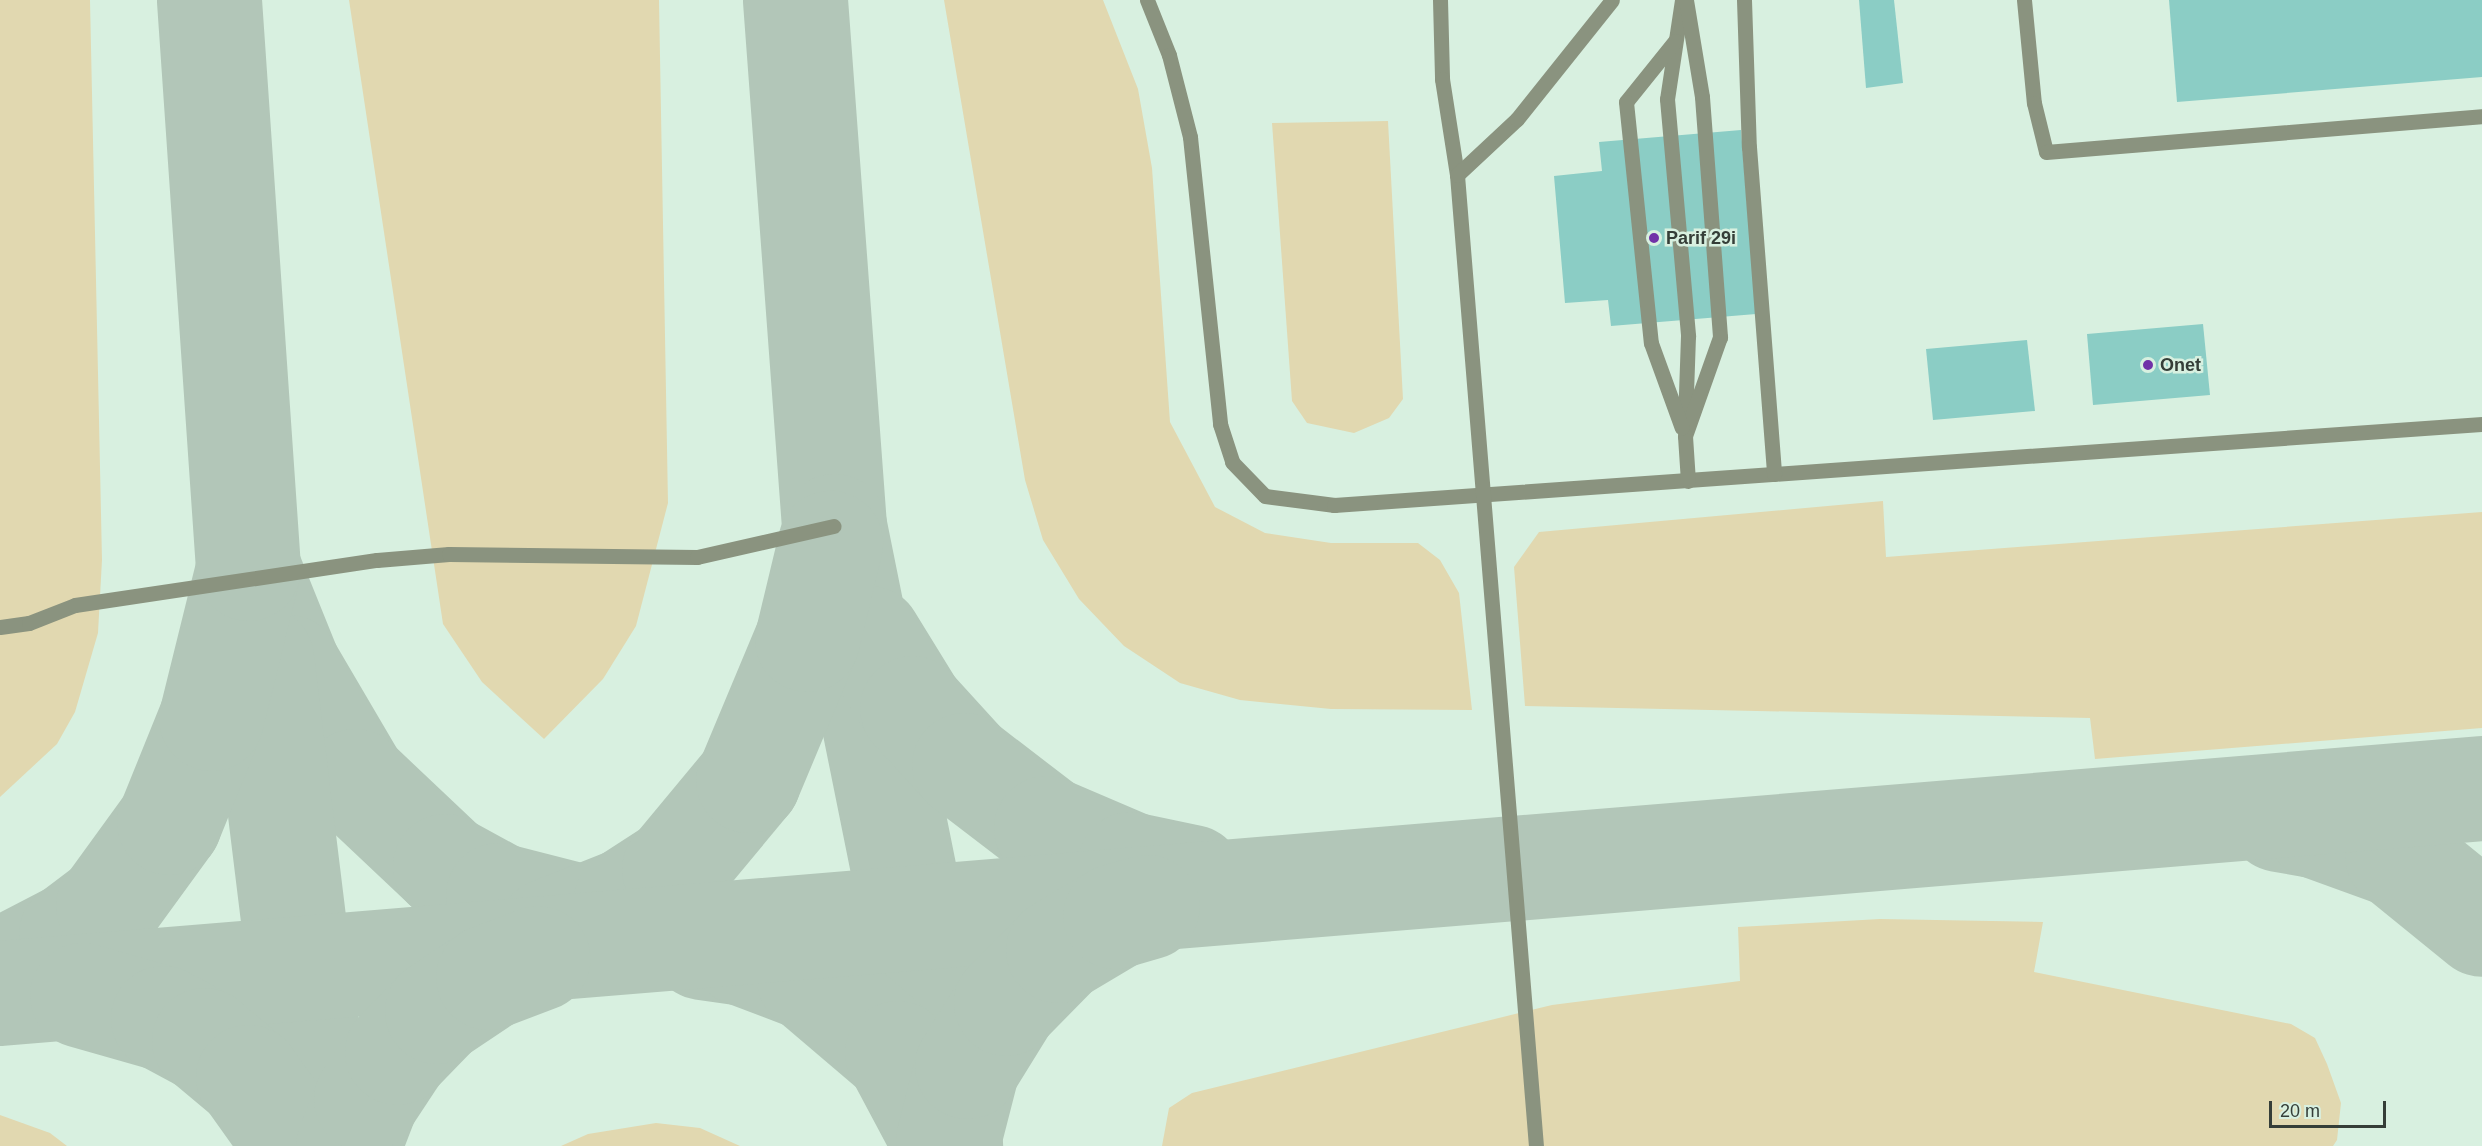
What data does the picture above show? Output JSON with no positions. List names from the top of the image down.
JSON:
{
  "places": ["Parif 29i", "Onet"],
  "scale_bar": "20 m"
}
